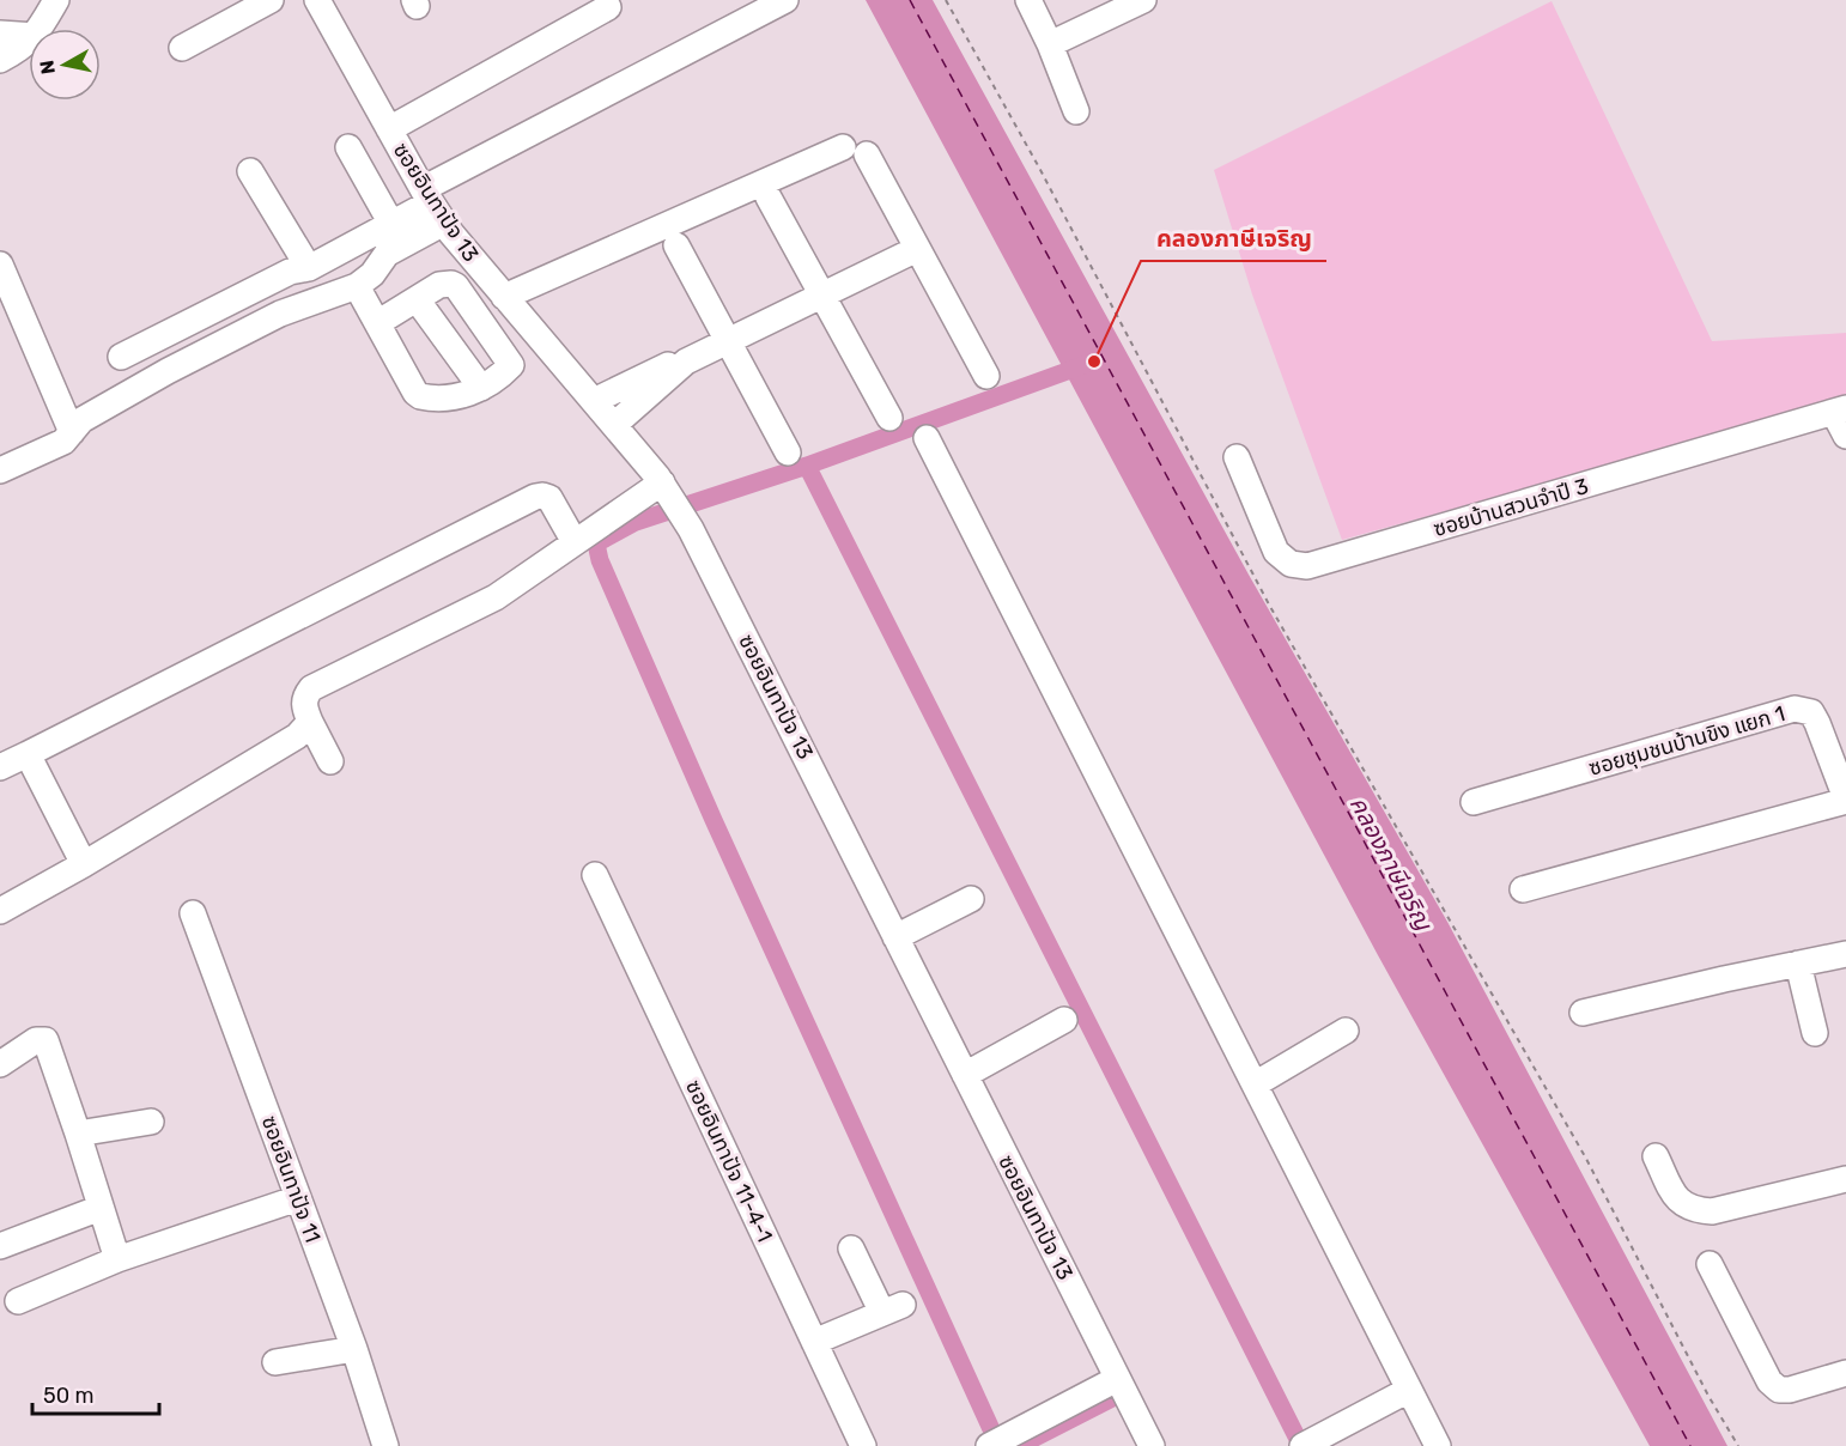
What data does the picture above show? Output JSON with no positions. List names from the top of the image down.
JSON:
{
  "streets": {
    "street": [
      "ซอยอินทาปัจ 13",
      "ซอยบ้านสวนจำปี 3",
      "ซอยชุมชนบ้านขิง แยก 1",
      "ซอยอินทาปัจ 11-4-1",
      "ซอยอินทาปัจ 11"
    ]
  },
  "water": ["คลองภาษีเจริญ"],
  "places": ["คลองภาษีเจริญ"],
  "scale_bar": "50 m",
  "north": "left"
}
